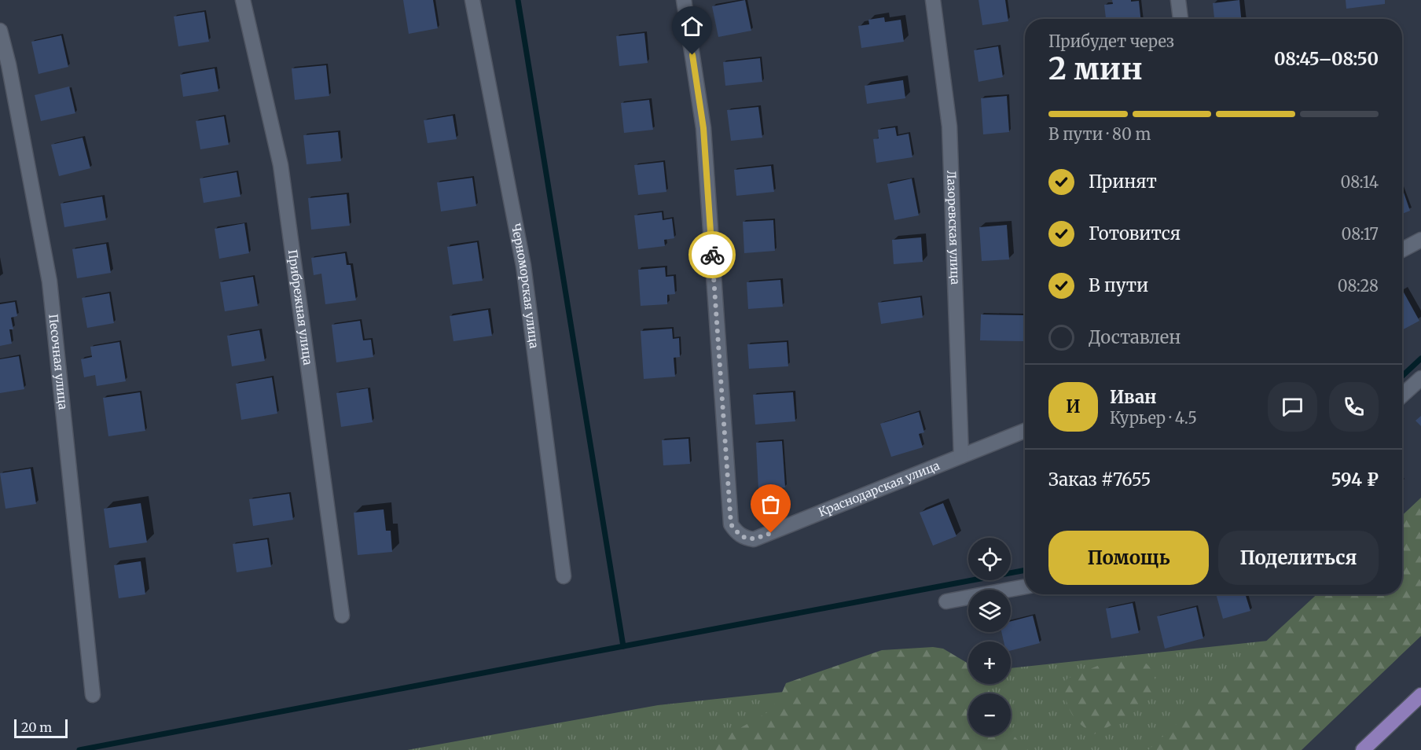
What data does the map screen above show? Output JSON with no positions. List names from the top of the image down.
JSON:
{
  "streets": {
    "street": [
      "Лазоревская улица",
      "Черноморская улица",
      "Прибрежная улица",
      "Песочная улица",
      "Краснодарская улица"
    ]
  },
  "crossings": [
    ["Лазоревская улица", "Краснодарская улица"]
  ],
  "scale_bar": "20 m",
  "page": {
    "heading": ["2 мин", "Прибудет через", "08:45–08:50"],
    "panel": [
      "Иван",
      "Курьер · 4.5",
      "Заказ #7655",
      "594 ₽"
    ],
    "bar": "В пути · 80 m",
    "list": [
      ["Принят", "08:14"],
      ["Готовится", "08:17"],
      ["В пути", "08:28"],
      "Доставлен"
    ],
    "round": "И",
    "buttons": ["Помощь", "Поделиться"],
    "map_buttons": ["+", "−"],
    "scale": "20 m"
  }
}
